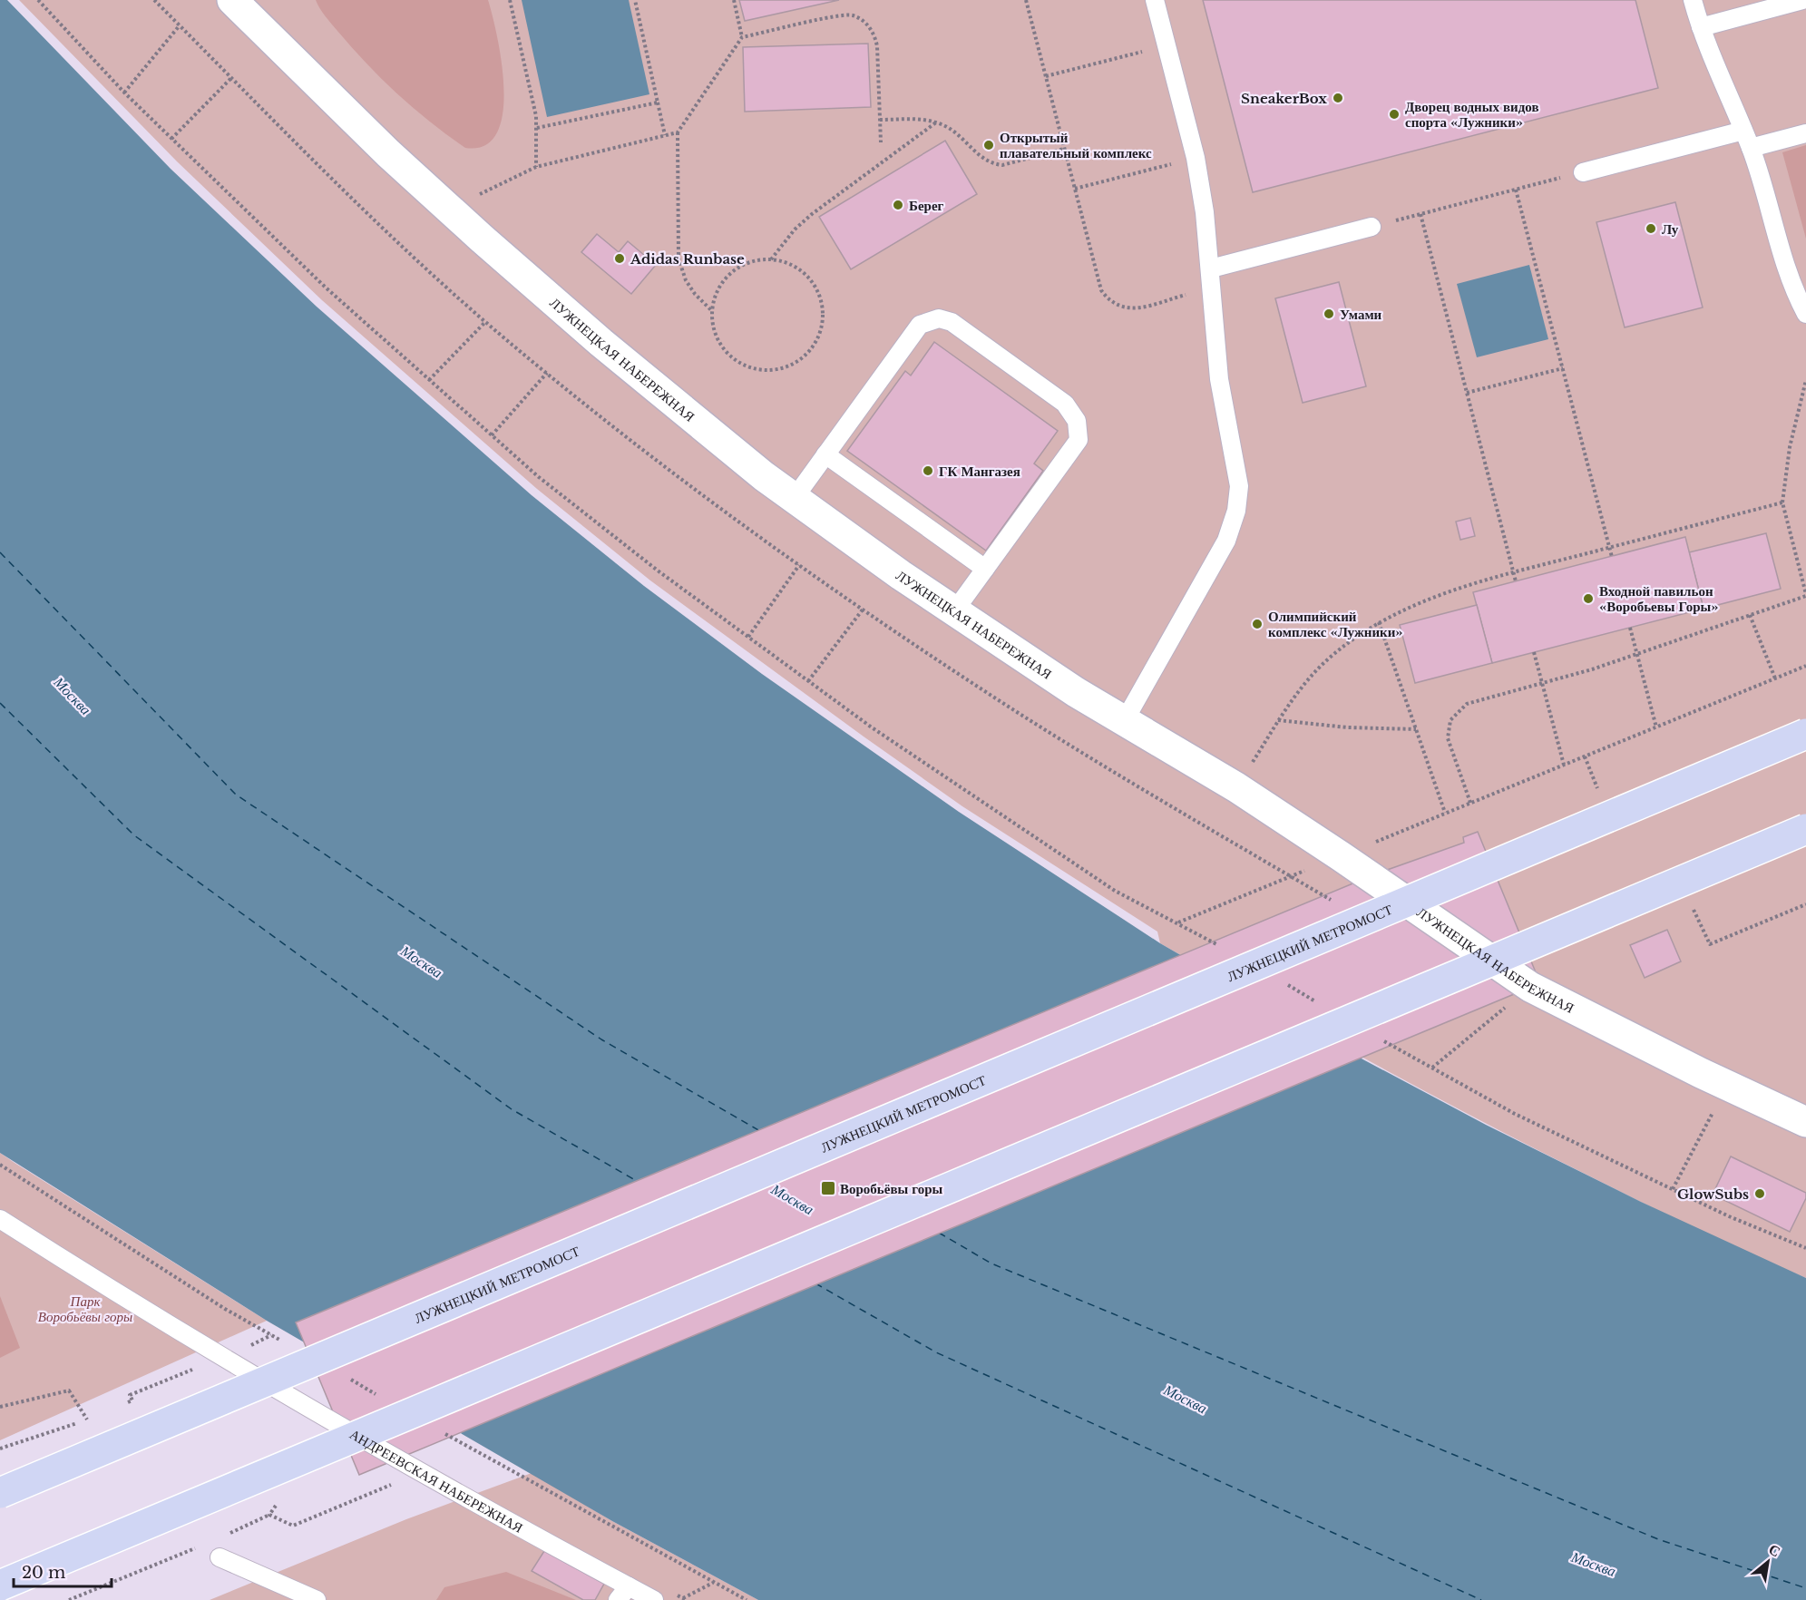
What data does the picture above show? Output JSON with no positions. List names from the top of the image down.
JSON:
{
  "streets": {
    "main road": ["ЛУЖНЕЦКИЙ МЕТРОМОСТ"],
    "street": ["ЛУЖНЕЦКАЯ НАБЕРЕЖНАЯ"],
    "lane": ["АНДРЕЕВСКАЯ НАБЕРЕЖНАЯ"]
  },
  "water": ["Москва"],
  "parks": ["Парк Воробьёвы горы"],
  "places": {
    "other": [
      "SneakerBox",
      "Дворец водных видов спорта «Лужники»",
      "Открытый плавательный комплекс",
      "Берег",
      "Лу",
      "Adidas Runbase",
      "Умами",
      "ГК Мангазея",
      "Входной павильон «Воробьевы Горы»",
      "Олимпийский комплекс «Лужники»",
      "GlowSubs"
    ],
    "transit": ["Воробьёвы горы"]
  },
  "scale_bar": "20 m",
  "north": "top right"
}
